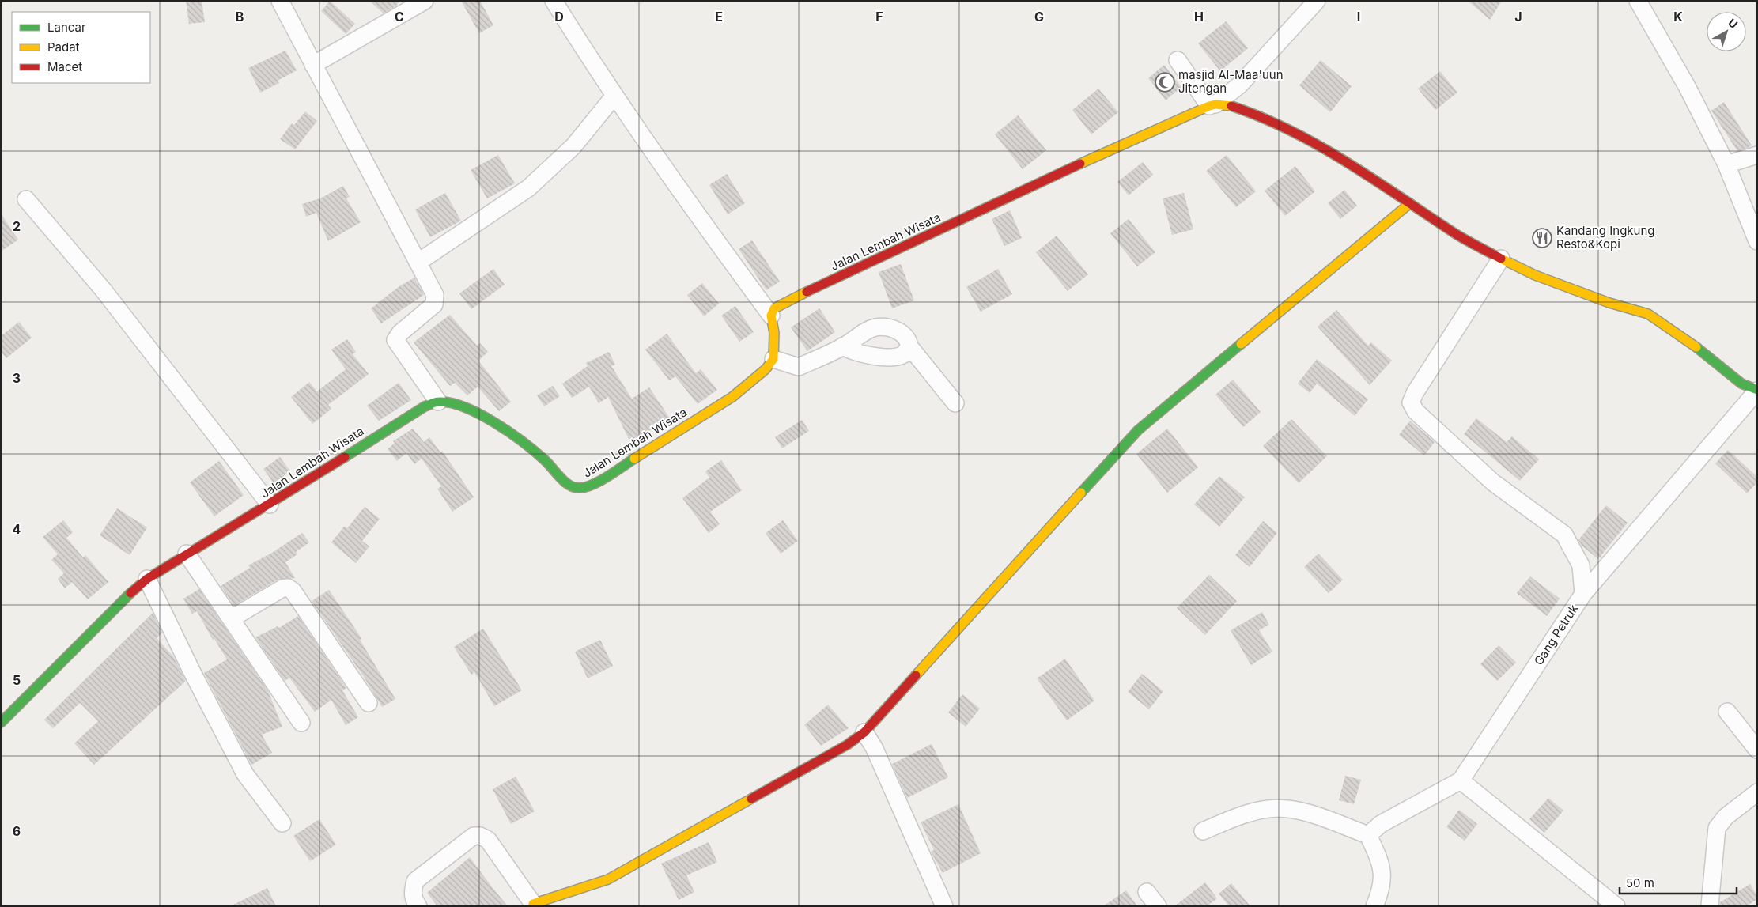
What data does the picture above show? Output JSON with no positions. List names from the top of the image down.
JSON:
{
  "streets": {
    "street": ["Jalan Lembah Wisata", "Gang Petruk"]
  },
  "places": {
    "mosque": ["masjid Al-Maa'uun Jitengan"],
    "restaurant": ["Kandang Ingkung Resto&Kopi"]
  },
  "legend": ["Lancar", "Padat", "Macet"],
  "scale_bar": "50 m",
  "north": "top right",
  "grid": {
    "columns": [
      "B",
      "C",
      "D",
      "E",
      "F",
      "G",
      "H",
      "I",
      "J",
      "K"
    ],
    "rows": [
      "2",
      "3",
      "4",
      "5",
      "6"
    ]
  }
}
